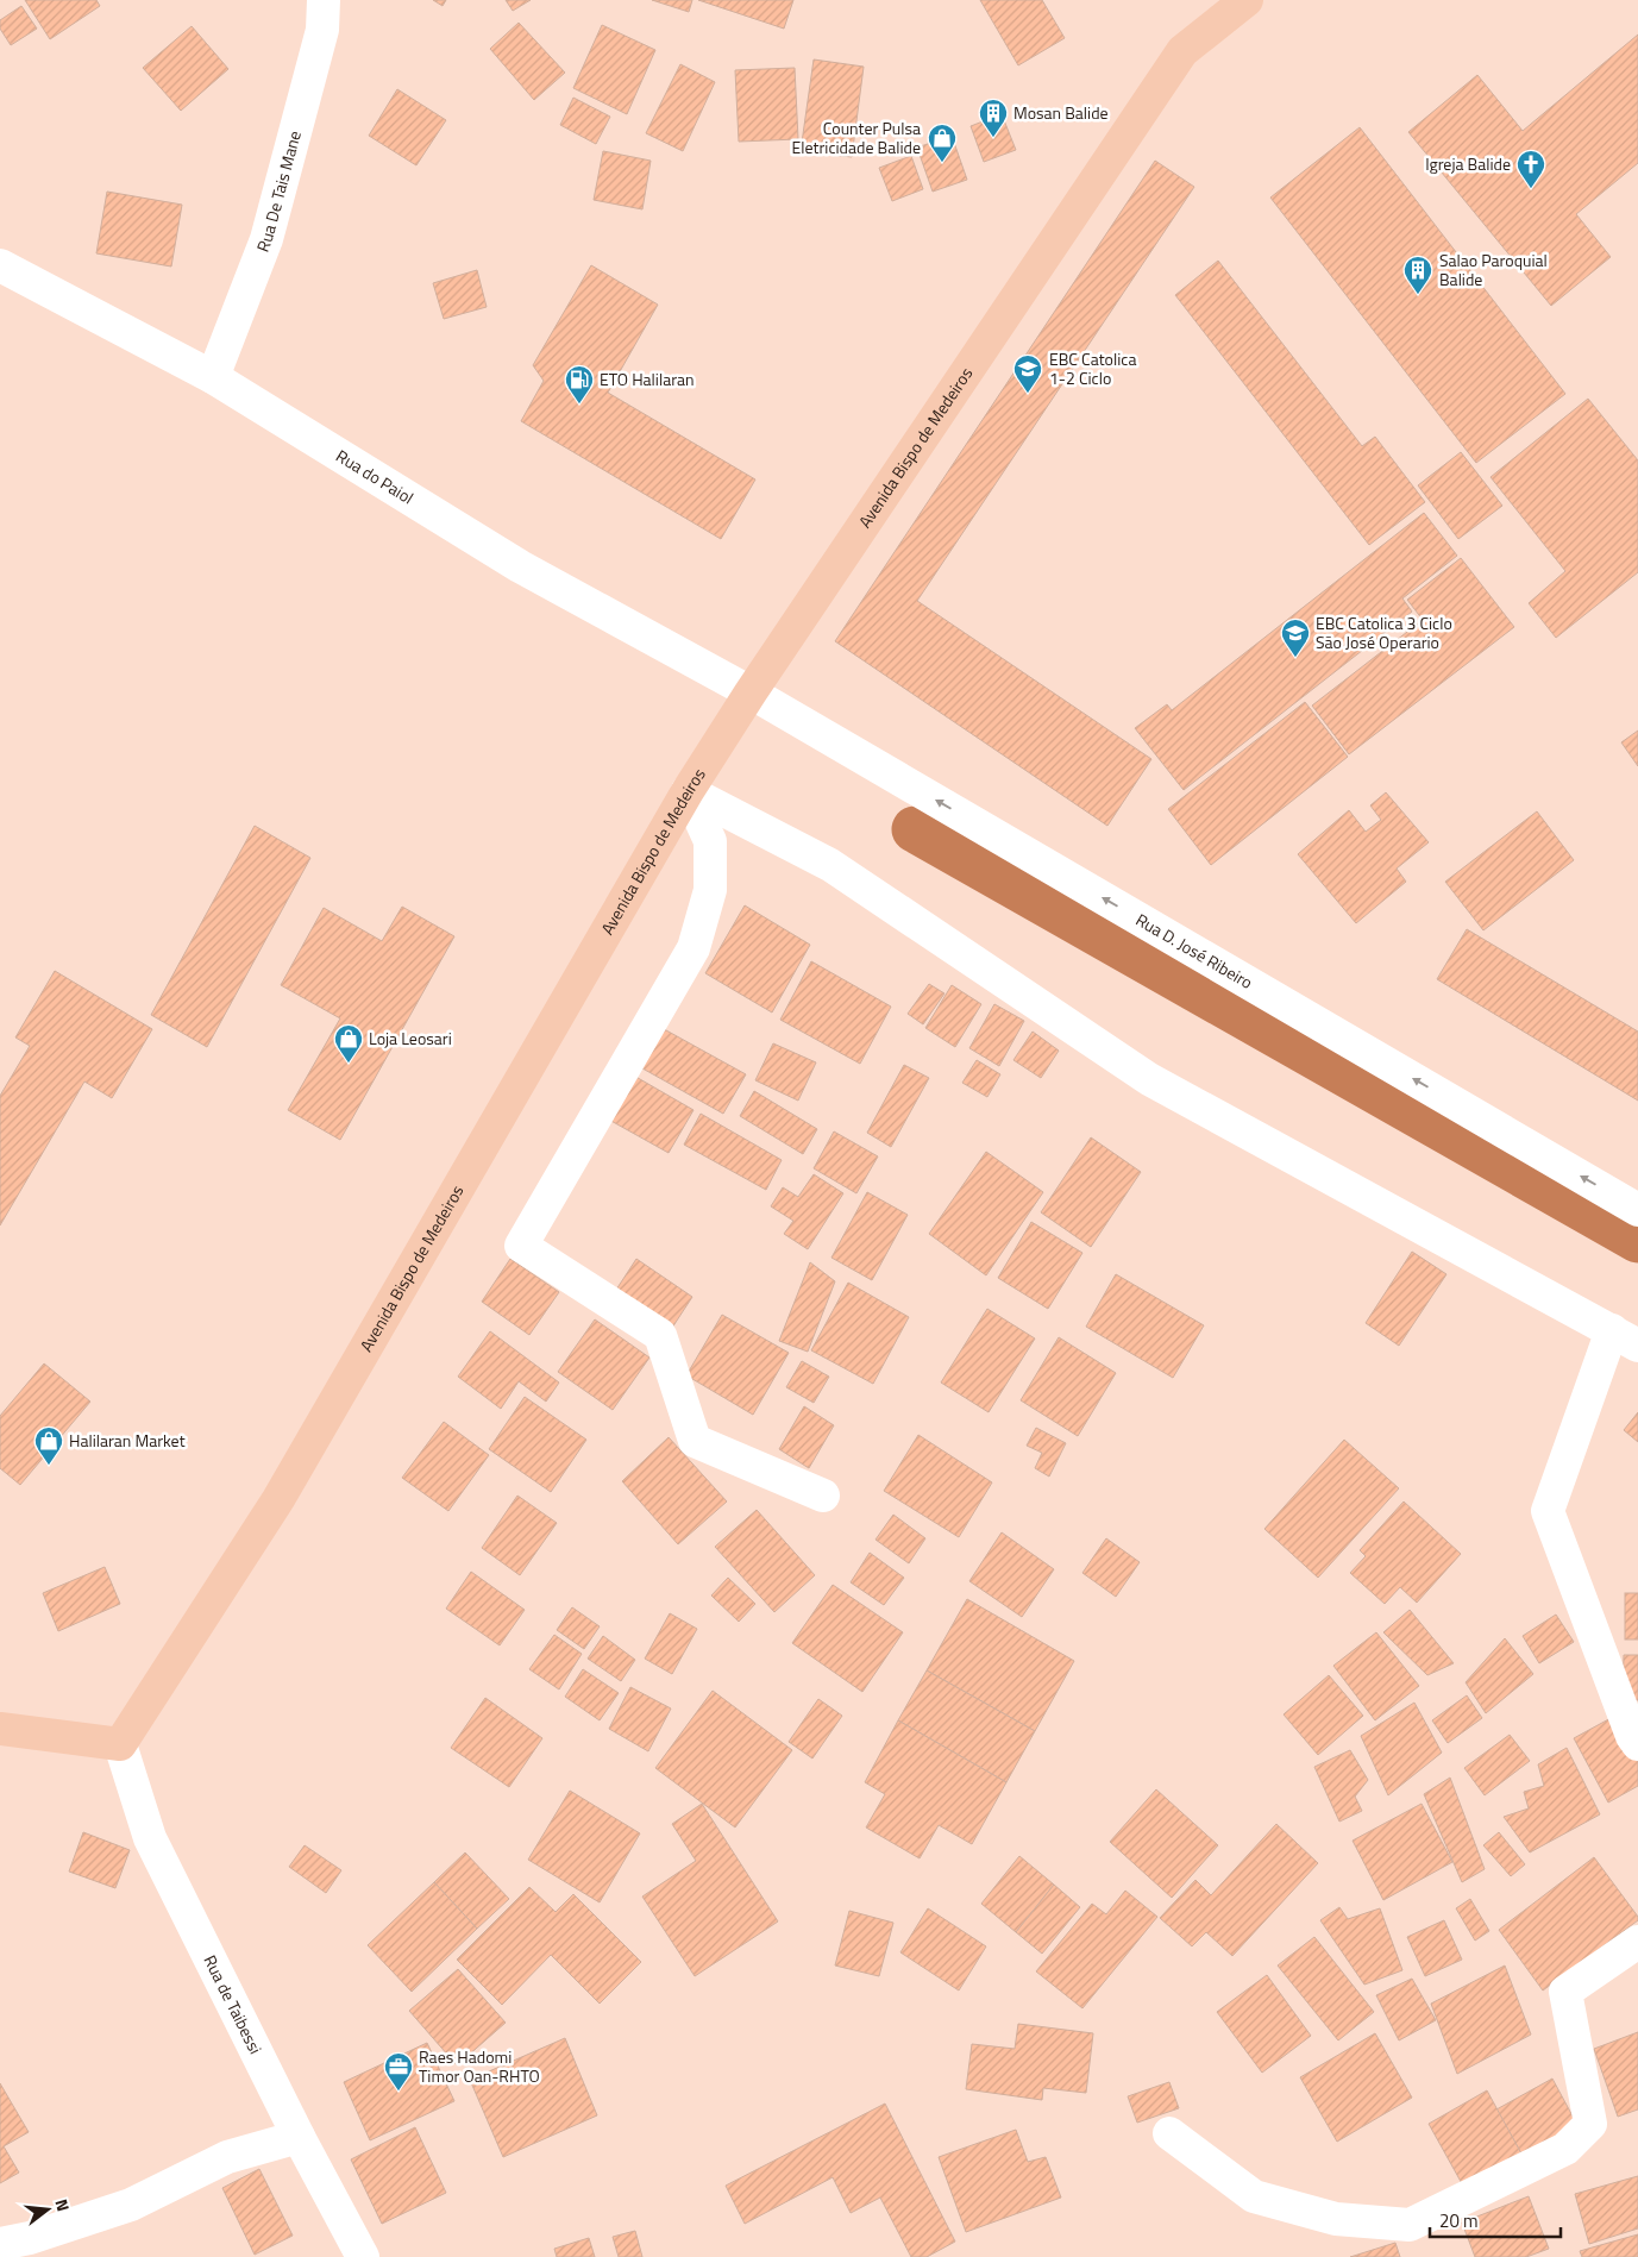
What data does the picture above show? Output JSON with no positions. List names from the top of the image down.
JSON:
{
  "streets": {
    "main road": ["Avenida Bispo de Medeiros"],
    "street": [
      "Rua De Tais Mane",
      "Rua do Paiol",
      "Rua D. José Ribeiro",
      "Rua de Taibessi"
    ]
  },
  "crossings": [
    ["Rua De Tais Mane", "Rua do Paiol"],
    ["Avenida Bispo de Medeiros", "Rua do Paiol"],
    ["Avenida Bispo de Medeiros", "Rua D. José Ribeiro"],
    ["Avenida Bispo de Medeiros", "Rua de Taibessi"],
    ["Rua do Paiol", "Rua D. José Ribeiro"]
  ],
  "places": {
    "building": ["Mosan Balide", "Salao Paroquial Balide"],
    "shop": ["Counter Pulsa Eletricidade Balide", "Loja Leosari", "Halilaran Market"],
    "church": ["Igreja Balide"],
    "school or university": ["EBC Catolica 1-2 Ciclo", "EBC Catolica 3 Ciclo São José Operario"],
    "fuel station": ["ETO Halilaran"],
    "office": ["Raes Hadomi Timor Oan-RHTO"]
  },
  "scale_bar": "20 m",
  "north": "right"
}
